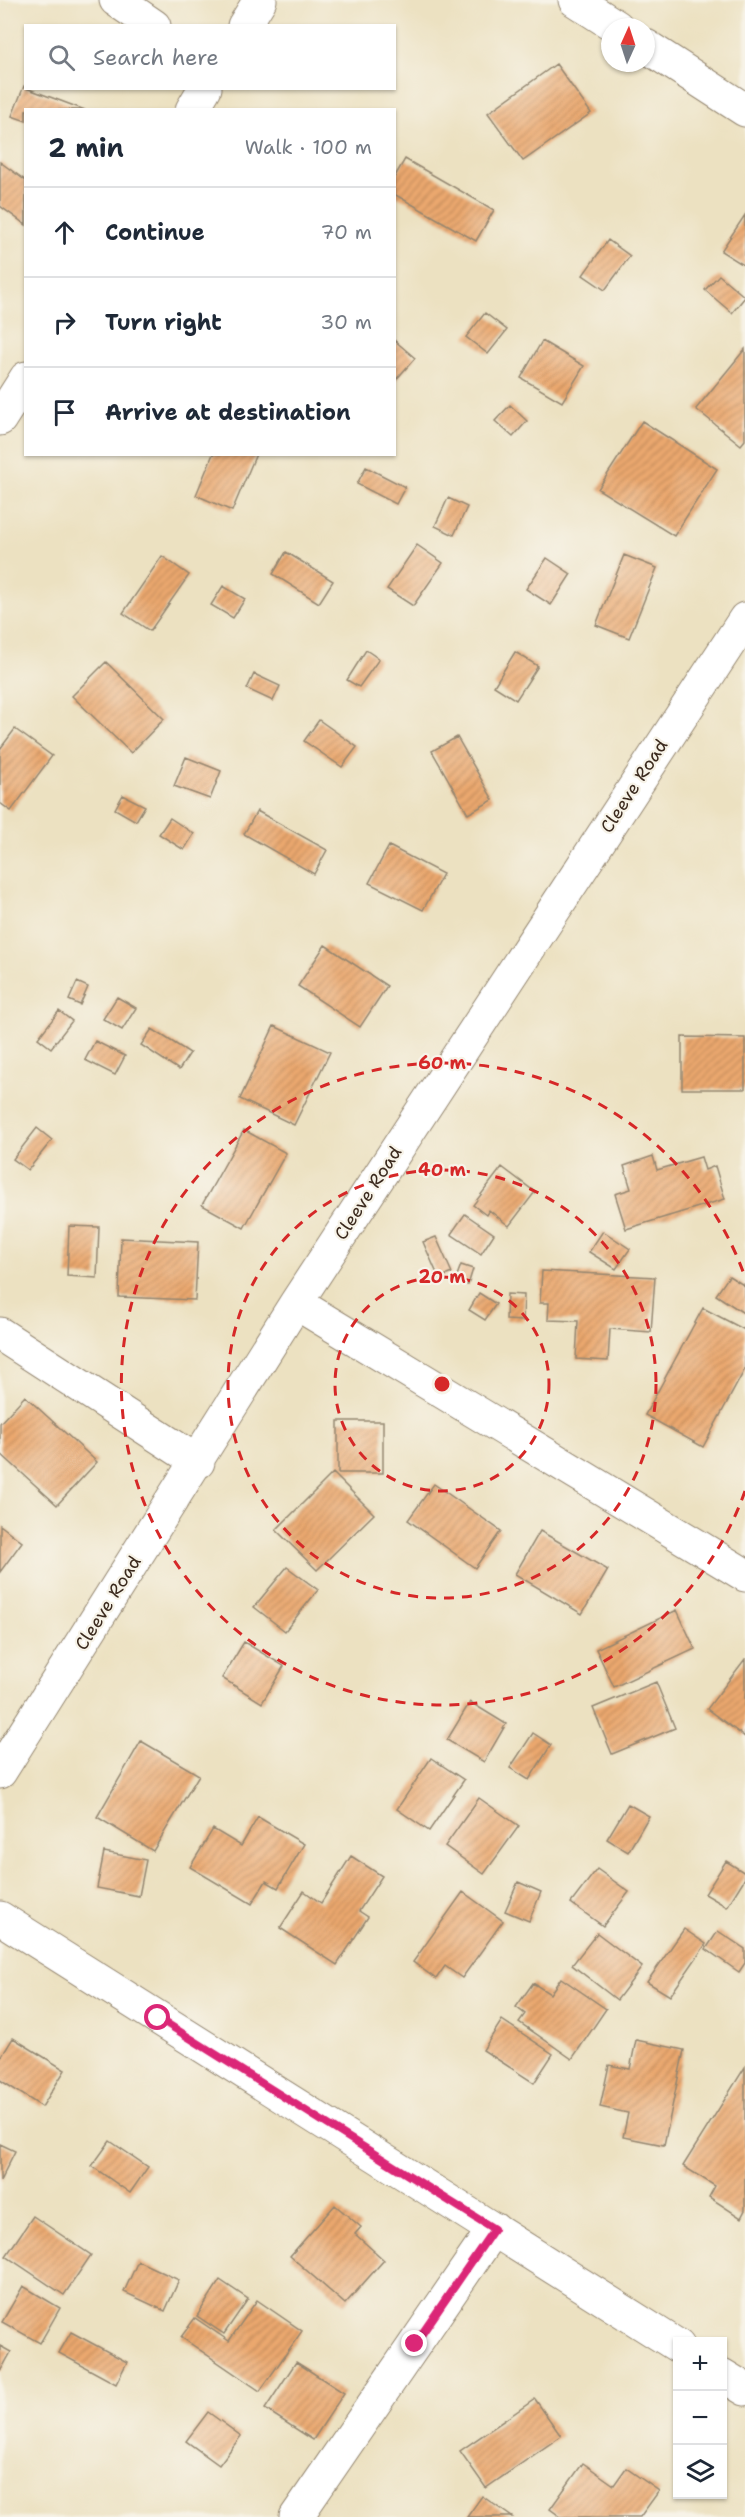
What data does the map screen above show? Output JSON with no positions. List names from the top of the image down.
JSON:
{
  "streets": {
    "street": ["Cleeve Road"]
  },
  "north": "top",
  "page": {
    "search": "Search here",
    "heading": ["2 min", "Walk · 100 m"],
    "list": [
      ["Continue", "70 m"],
      ["Turn right", "30 m"],
      "Arrive at destination"
    ],
    "map_buttons": ["+", "−"]
  },
  "rings": ["60 m", "40 m", "20 m"]
}
